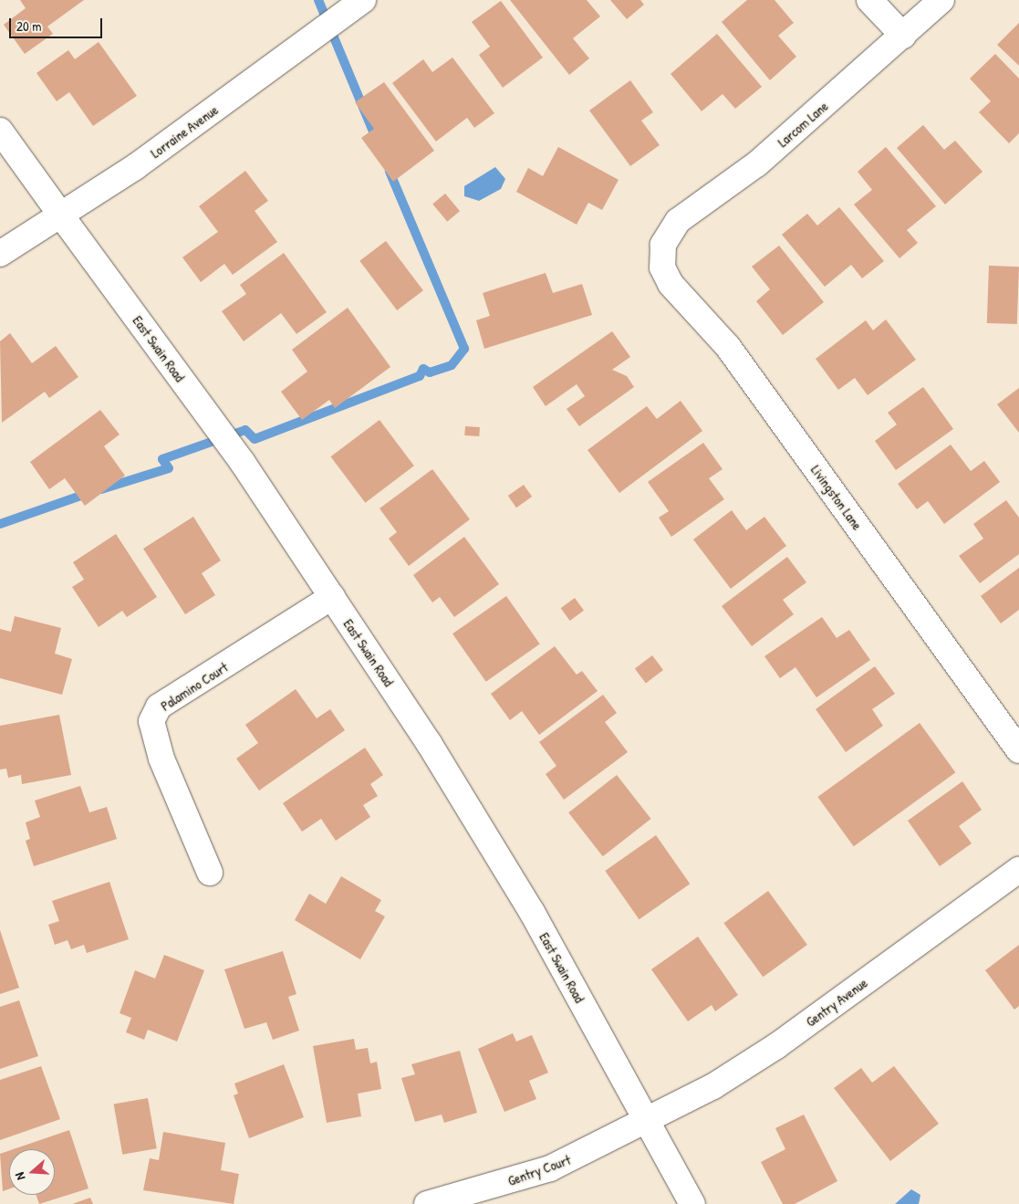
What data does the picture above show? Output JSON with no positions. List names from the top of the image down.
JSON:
{
  "streets": {
    "street": [
      "Larcom Lane",
      "Lorraine Avenue",
      "East Swain Road",
      "Livingston Lane",
      "Palamino Court",
      "Gentry Avenue",
      "Gentry Court"
    ]
  },
  "crossings": [
    ["Larcom Lane", "Livingston Lane"],
    ["Lorraine Avenue", "East Swain Road"],
    ["East Swain Road", "Palamino Court"],
    ["East Swain Road", "Gentry Avenue"],
    ["East Swain Road", "Gentry Court"],
    ["Gentry Avenue", "Gentry Court"]
  ],
  "scale_bar": "20 m",
  "north": "left"
}
